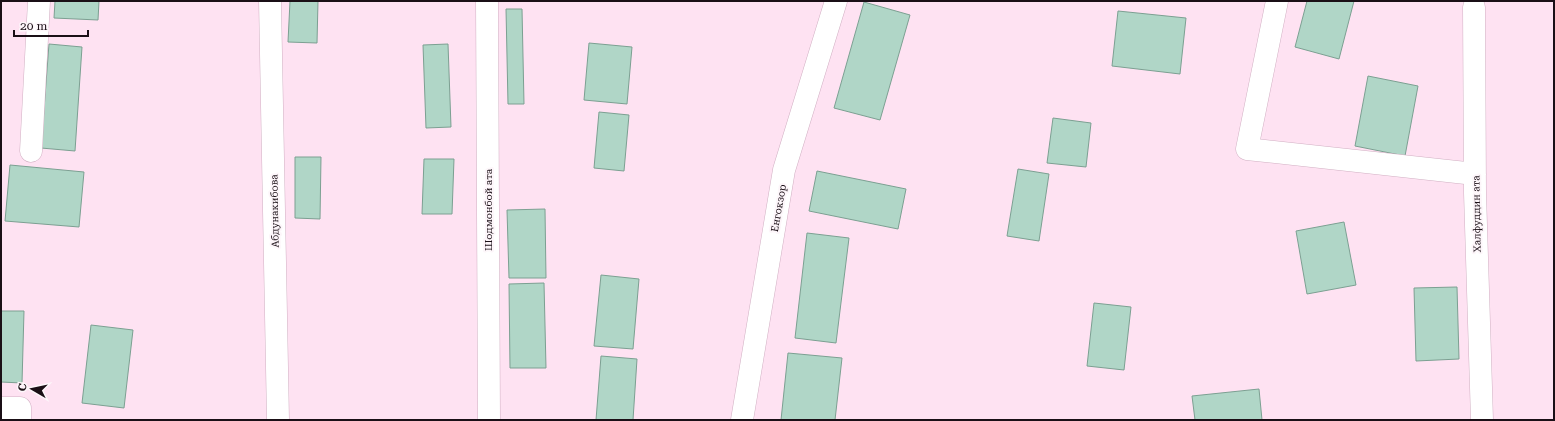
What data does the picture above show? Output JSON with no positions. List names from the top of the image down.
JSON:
{
  "streets": {
    "street": [
      "Енгокзор",
      "Шодмонбой ата",
      "Абдунакибова",
      "Халфуддин ата"
    ]
  },
  "scale_bar": "20 m",
  "north": "left"
}
